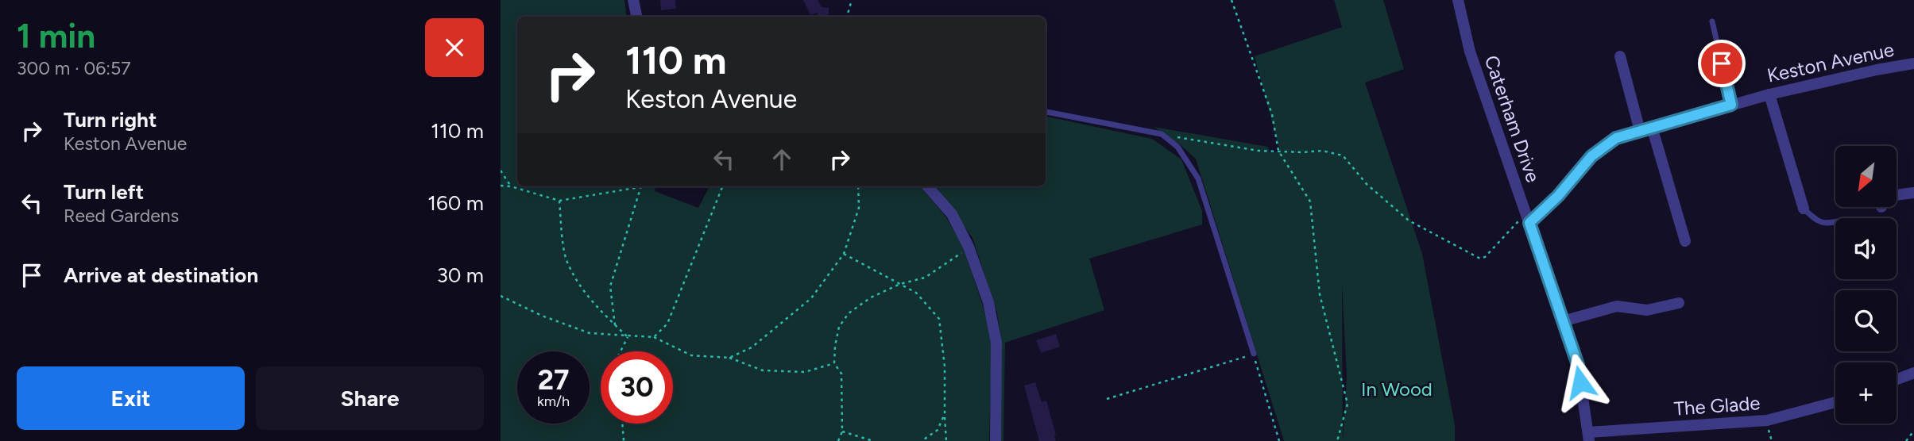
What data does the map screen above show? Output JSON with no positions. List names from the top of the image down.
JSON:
{
  "streets": {
    "street": ["Keston Avenue", "Caterham Drive", "The Glade"]
  },
  "crossings": [
    ["Keston Avenue", "Caterham Drive"],
    ["Caterham Drive", "The Glade"]
  ],
  "parks": ["In Wood"],
  "north": "bottom left",
  "page": {
    "heading": ["1 min", "300 m · 06:57"],
    "turn": ["110 m", "Keston Avenue"],
    "list": [
      {
        "name": "Turn right",
        "note": "Keston Avenue",
        "value": "110 m"
      },
      {
        "name": "Turn left",
        "note": "Reed Gardens",
        "value": "160 m"
      },
      {
        "name": "Arrive at destination",
        "value": "30 m"
      }
    ],
    "map_buttons": "+",
    "speed": "27 km/h",
    "limit": "30",
    "buttons": ["Exit", "Share"]
  }
}
